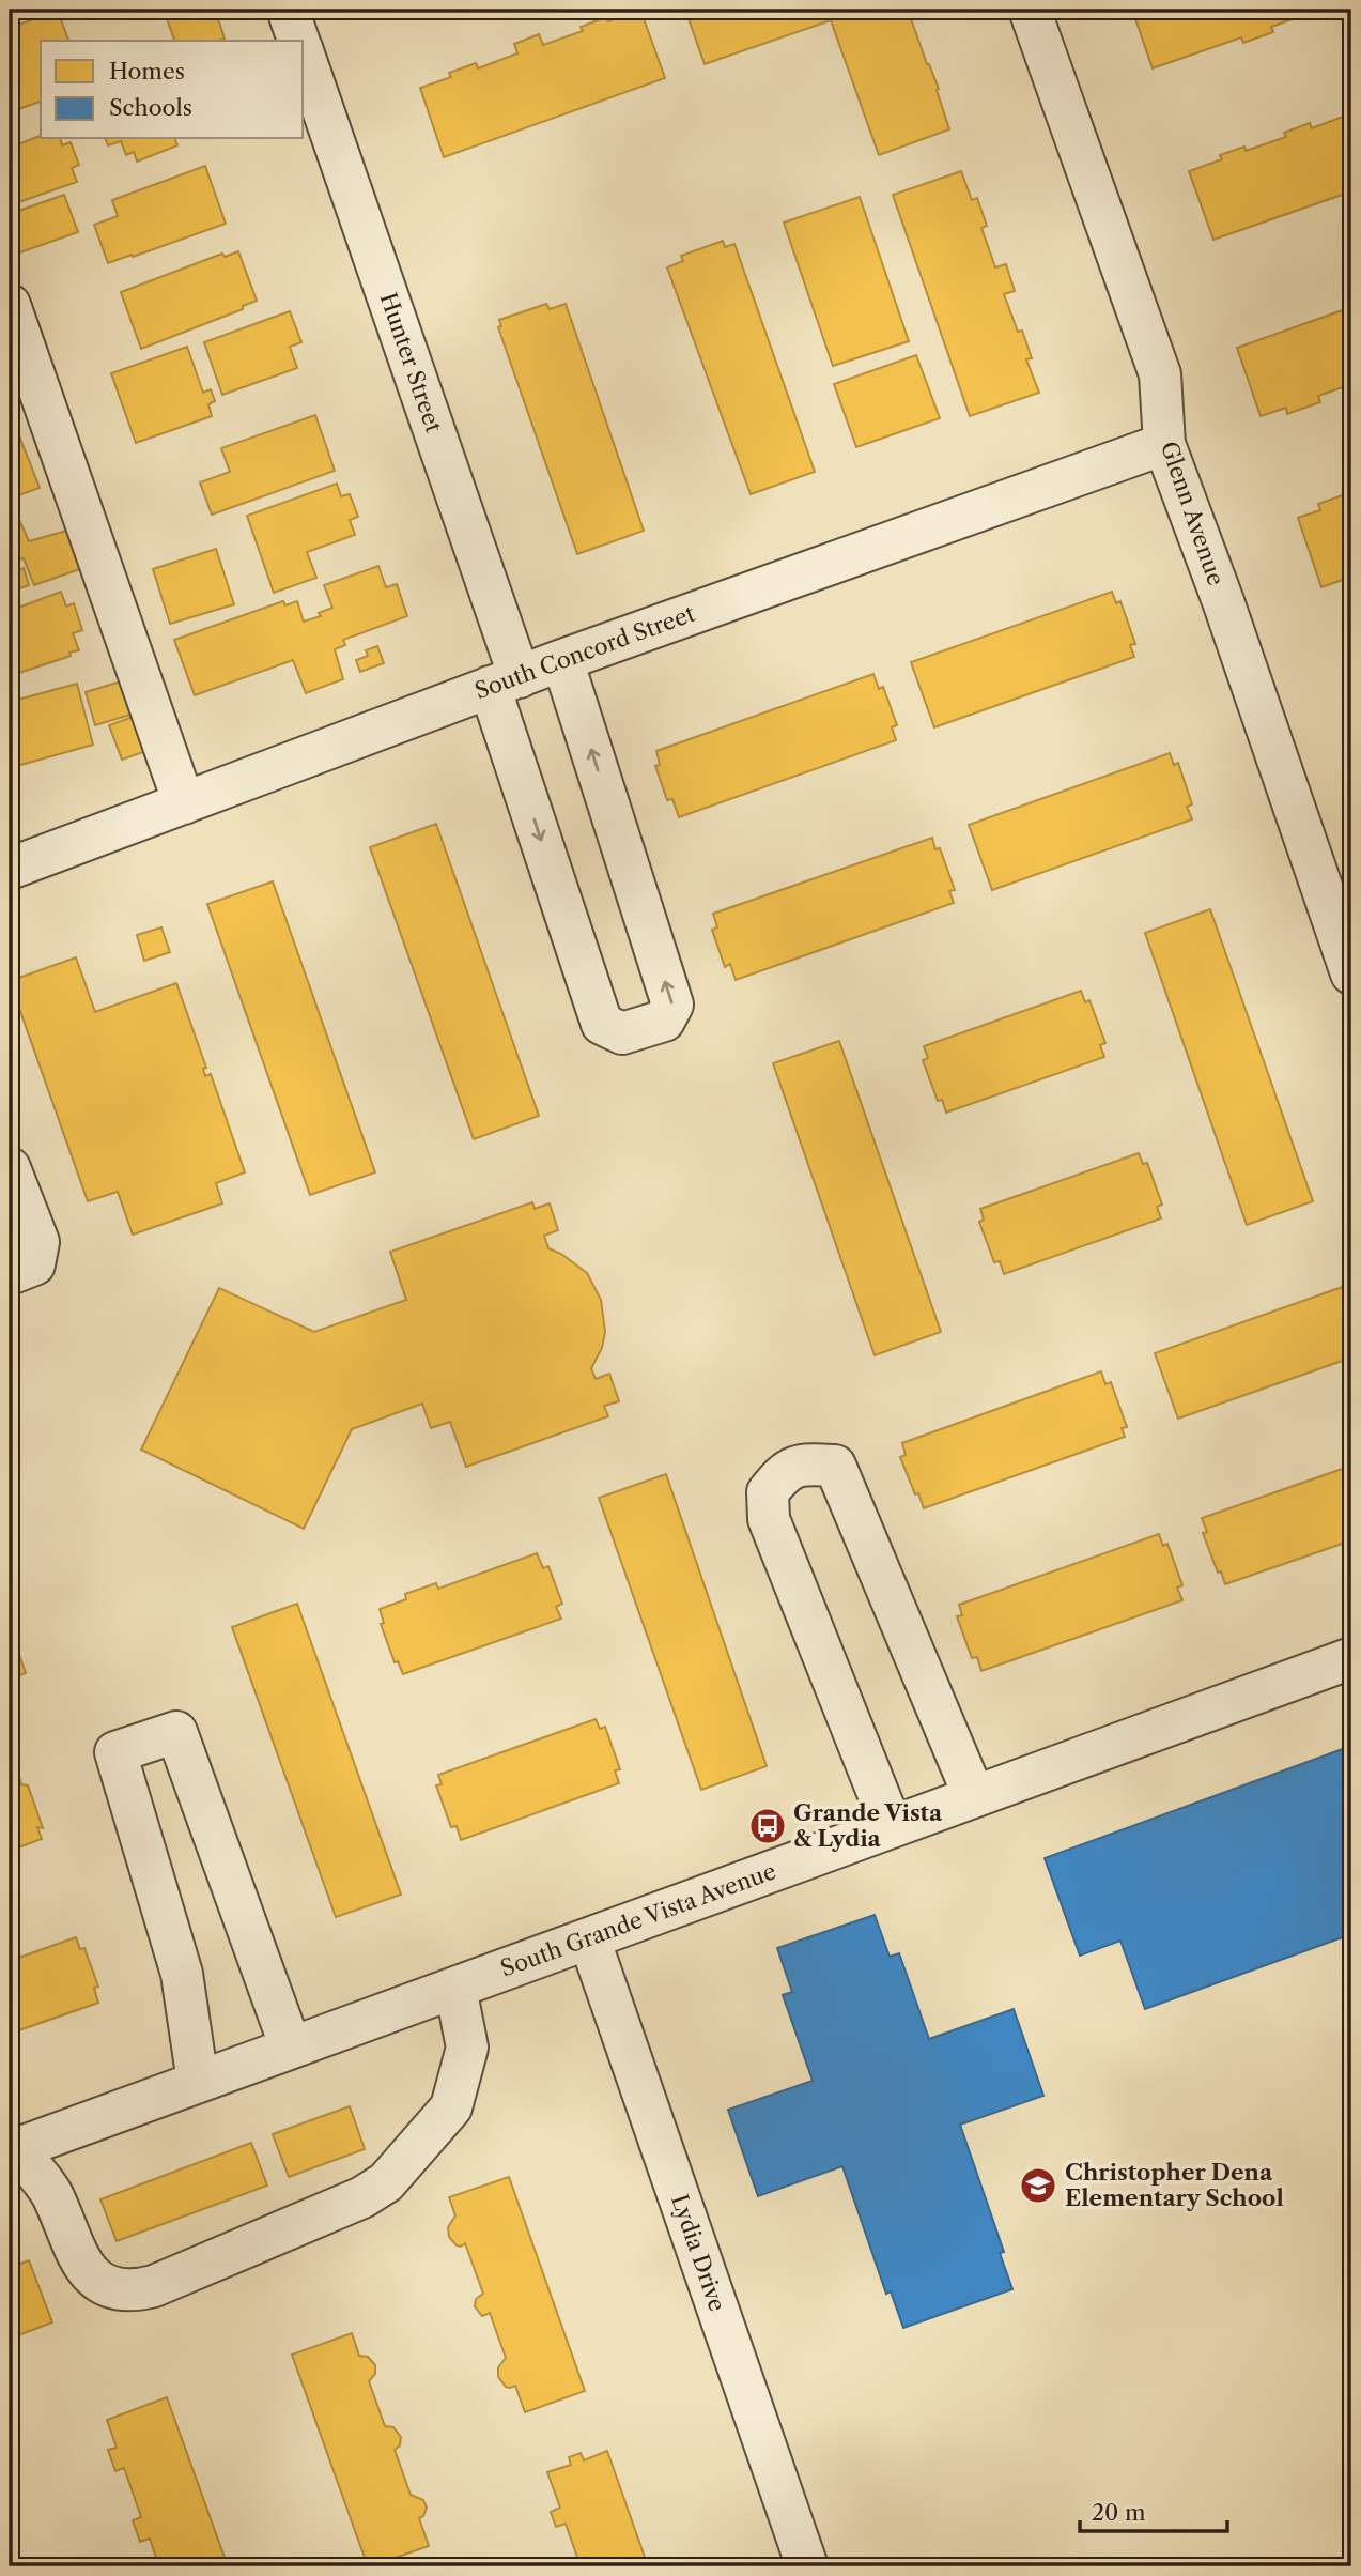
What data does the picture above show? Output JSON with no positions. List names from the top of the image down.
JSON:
{
  "streets": {
    "street": [
      "Hunter Street",
      "Glenn Avenue",
      "South Concord Street",
      "South Grande Vista Avenue",
      "Lydia Drive"
    ]
  },
  "crossings": [
    ["Hunter Street", "South Concord Street"],
    ["Glenn Avenue", "South Concord Street"],
    ["South Grande Vista Avenue", "Lydia Drive"]
  ],
  "places": {
    "bus stop": ["Grande Vista & Lydia"],
    "school or university": ["Christopher Dena Elementary School"]
  },
  "legend": ["Homes", "Schools"],
  "scale_bar": "20 m"
}
